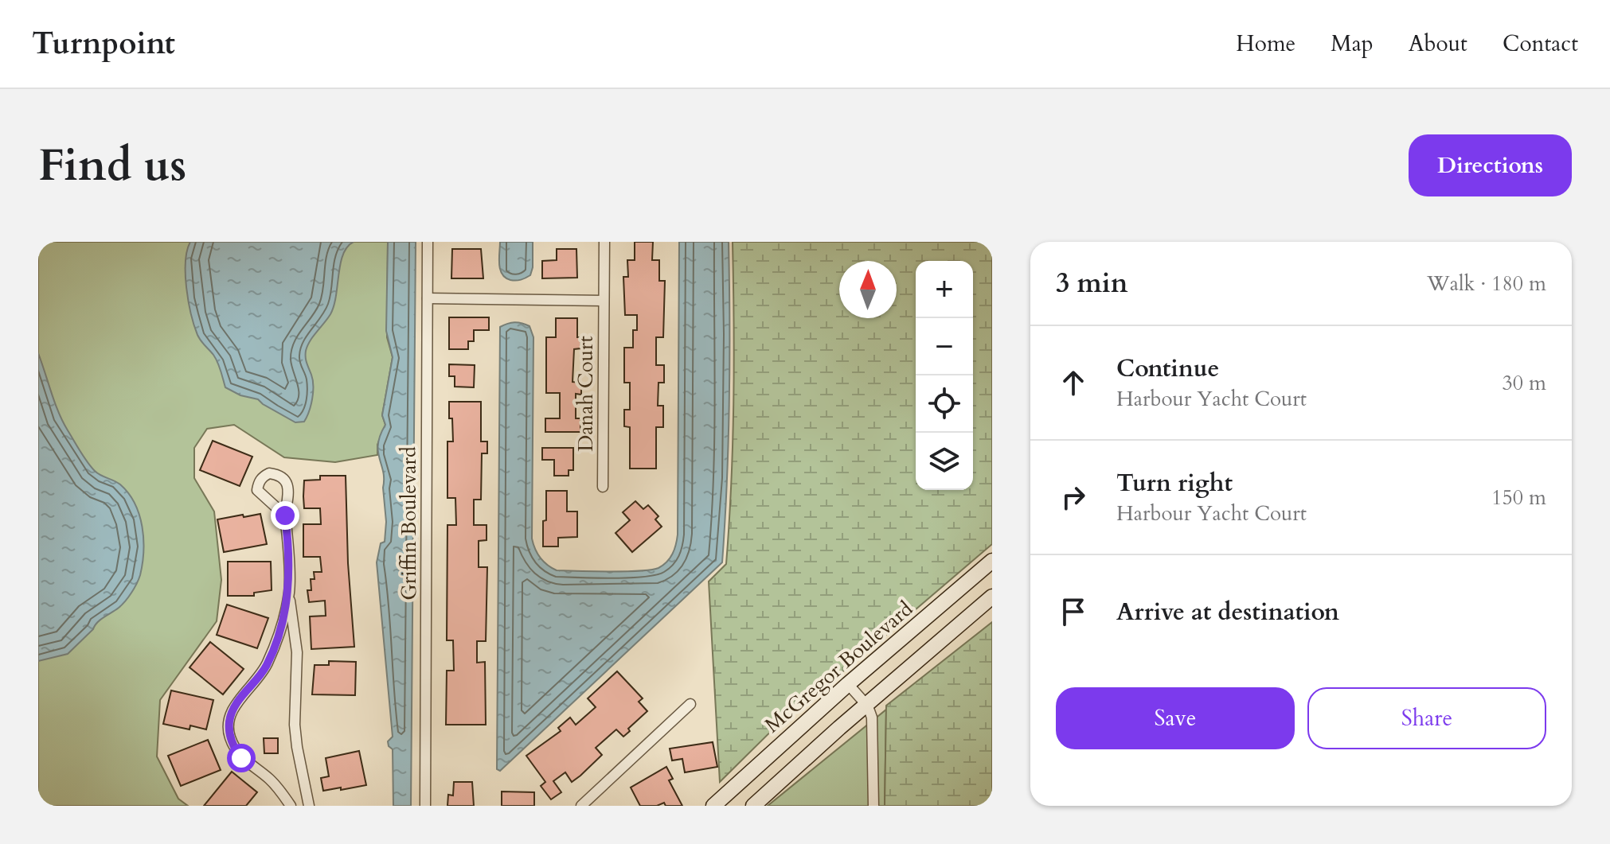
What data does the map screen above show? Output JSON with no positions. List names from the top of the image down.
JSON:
{
  "streets": {
    "main road": ["McGregor Boulevard"],
    "street": ["Danah Court", "Griffin Boulevard"]
  },
  "north": "top",
  "page": {
    "header": "Turnpoint",
    "nav": [
      "Home",
      "Map",
      "About",
      "Contact"
    ],
    "buttons": [
      "Directions",
      ["Save", "Share"]
    ],
    "title": "Find us",
    "heading": ["3 min", "Walk · 180 m"],
    "map_buttons": ["+", "−"],
    "list": [
      ["Continue", "Harbour Yacht Court", "30 m"],
      ["Turn right", "Harbour Yacht Court", "150 m"],
      "Arrive at destination"
    ]
  }
}
